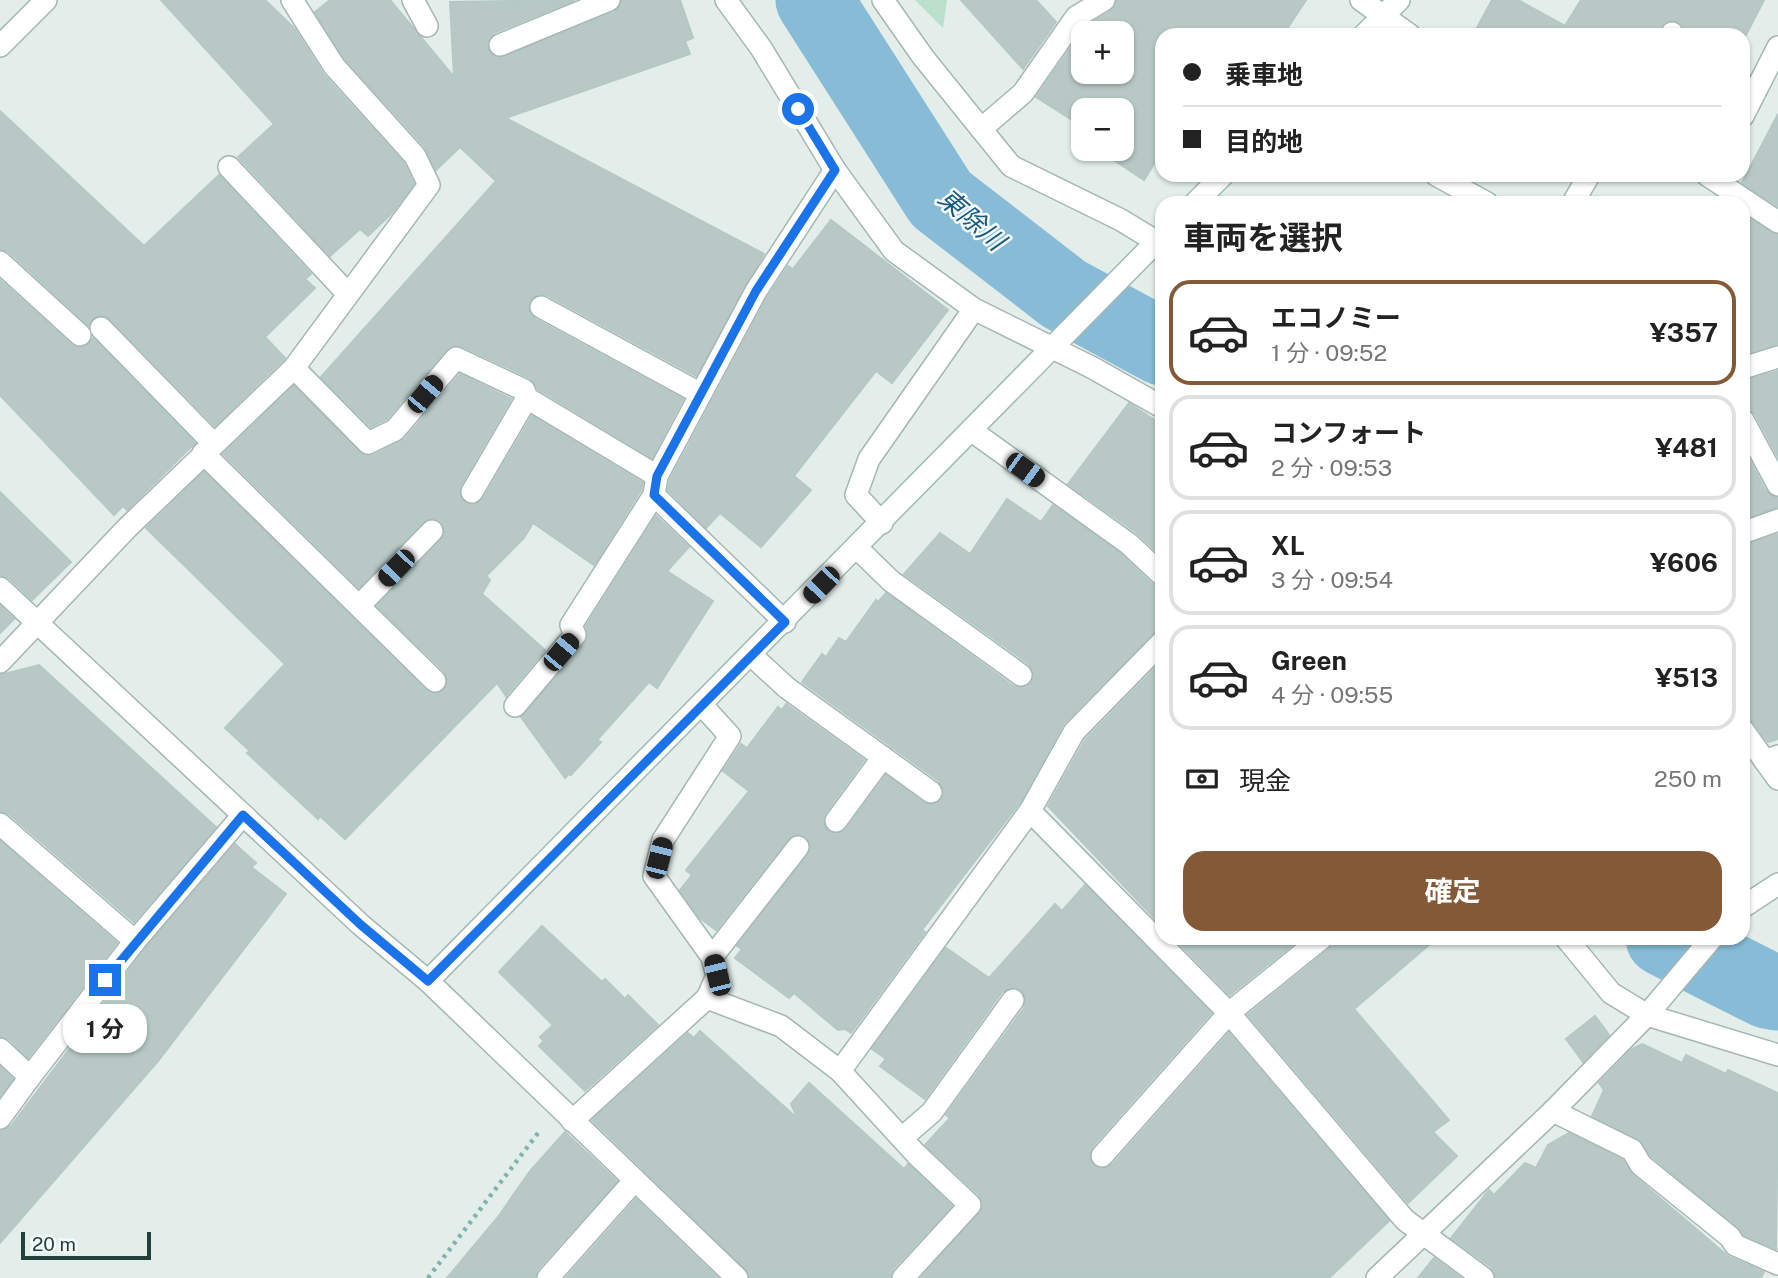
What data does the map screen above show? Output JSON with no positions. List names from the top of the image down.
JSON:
{
  "water": ["東除川"],
  "scale_bar": "20 m",
  "page": {
    "map_buttons": ["+", "−"],
    "banner": ["乗車地", "目的地"],
    "heading": "車両を選択",
    "list": [
      {
        "name": "エコノミー",
        "note": "1 分 · 09:52",
        "value": "¥357"
      },
      {
        "name": "コンフォート",
        "note": "2 分 · 09:53",
        "value": "¥481"
      },
      {
        "name": "XL",
        "note": "3 分 · 09:54",
        "value": "¥606"
      },
      {
        "name": "Green",
        "note": "4 分 · 09:55",
        "value": "¥513"
      }
    ],
    "pay": ["現金", "250 m"],
    "buttons": "確定",
    "bubble": "1 分",
    "scale": "20 m"
  }
}
